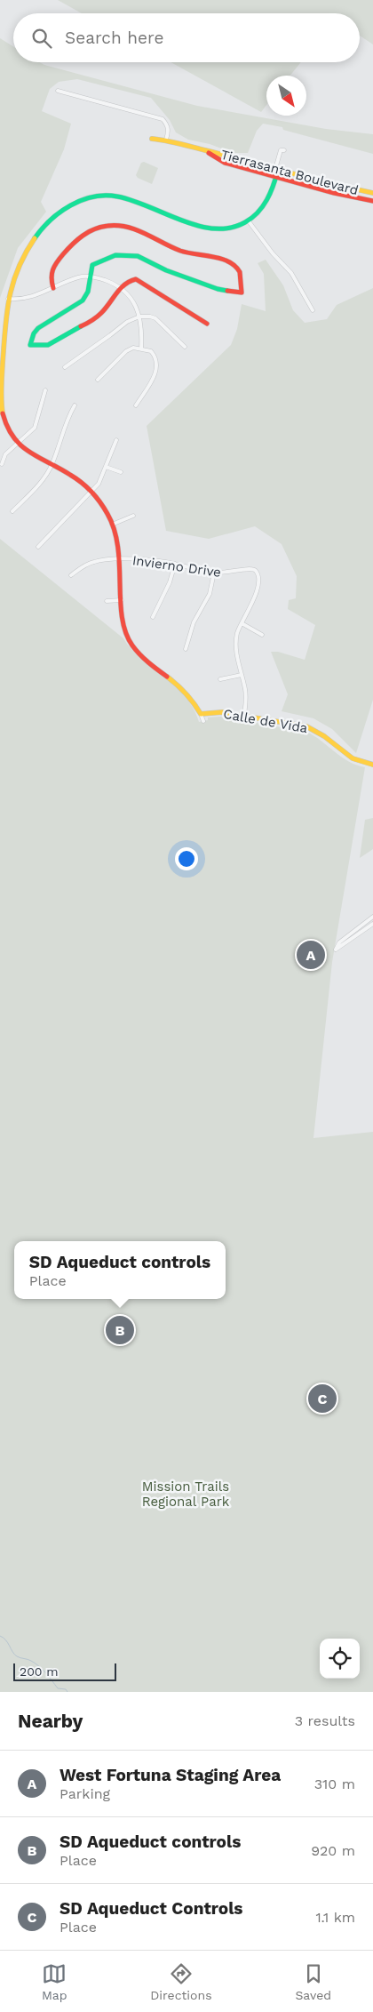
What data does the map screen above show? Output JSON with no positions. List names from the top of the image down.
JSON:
{
  "streets": {
    "street": ["Tierrasanta Boulevard", "Invierno Drive", "Calle de Vida"]
  },
  "parks": ["Mission Trails Regional Park"],
  "scale_bar": "200 m",
  "north": "bottom right",
  "page": {
    "search": "Search here",
    "pins": ["A", "B", "C"],
    "popup": ["SD Aqueduct controls", "Place"],
    "scale": "200 m",
    "heading": ["Nearby", "3 results"],
    "list": [
      {
        "mark": "A",
        "name": "West Fortuna Staging Area",
        "note": "Parking",
        "value": "310 m"
      },
      {
        "mark": "B",
        "name": "SD Aqueduct controls",
        "note": "Place",
        "value": "920 m"
      },
      {
        "mark": "C",
        "name": "SD Aqueduct Controls",
        "note": "Place",
        "value": "1.1 km"
      }
    ],
    "nav": ["Map", "Directions", "Saved"]
  }
}
